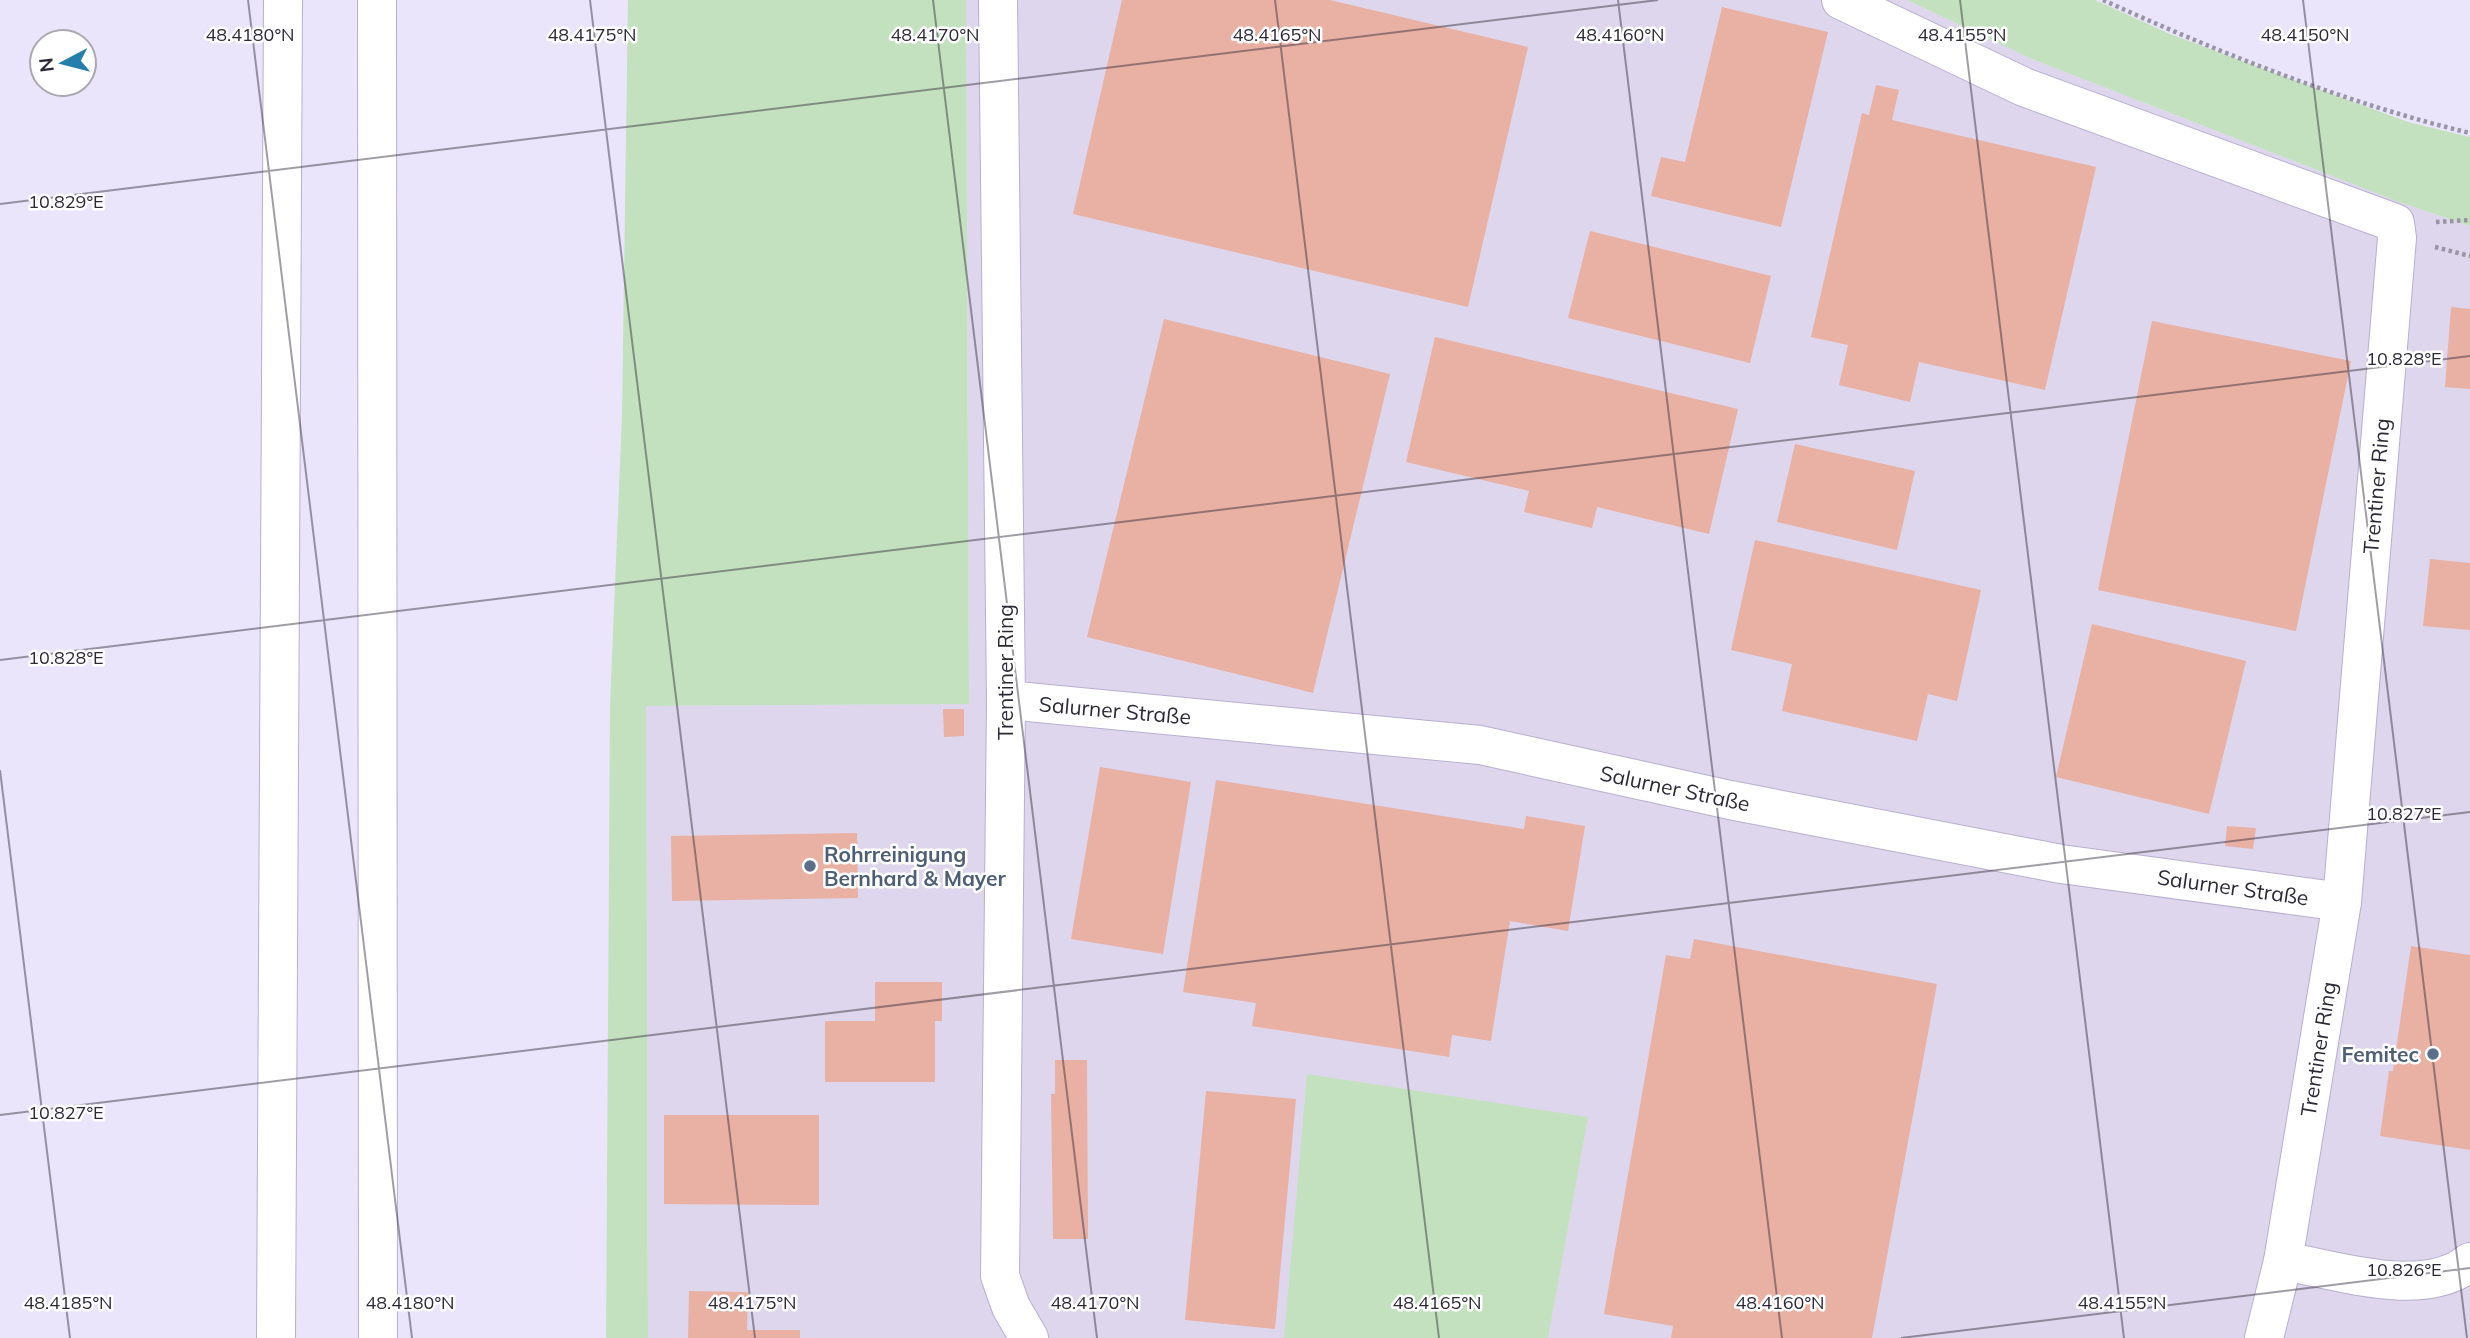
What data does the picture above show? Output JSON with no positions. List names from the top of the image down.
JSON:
{
  "streets": {
    "main road": ["Trentiner Ring", "Salurner Straße"]
  },
  "crossings": [
    ["Trentiner Ring", "Salurner Straße"]
  ],
  "places": ["Rohrreinigung Bernhard & Mayer", "Femitec"],
  "north": "left",
  "coordinates": [
    "48.4180°N",
    "48.4175°N",
    "48.4170°N",
    "48.4165°N",
    "48.4160°N",
    "48.4155°N",
    "48.4150°N",
    "10.829°E",
    "10.828°E",
    "10.827°E",
    "10.826°E",
    "48.4185°N"
  ]
}
